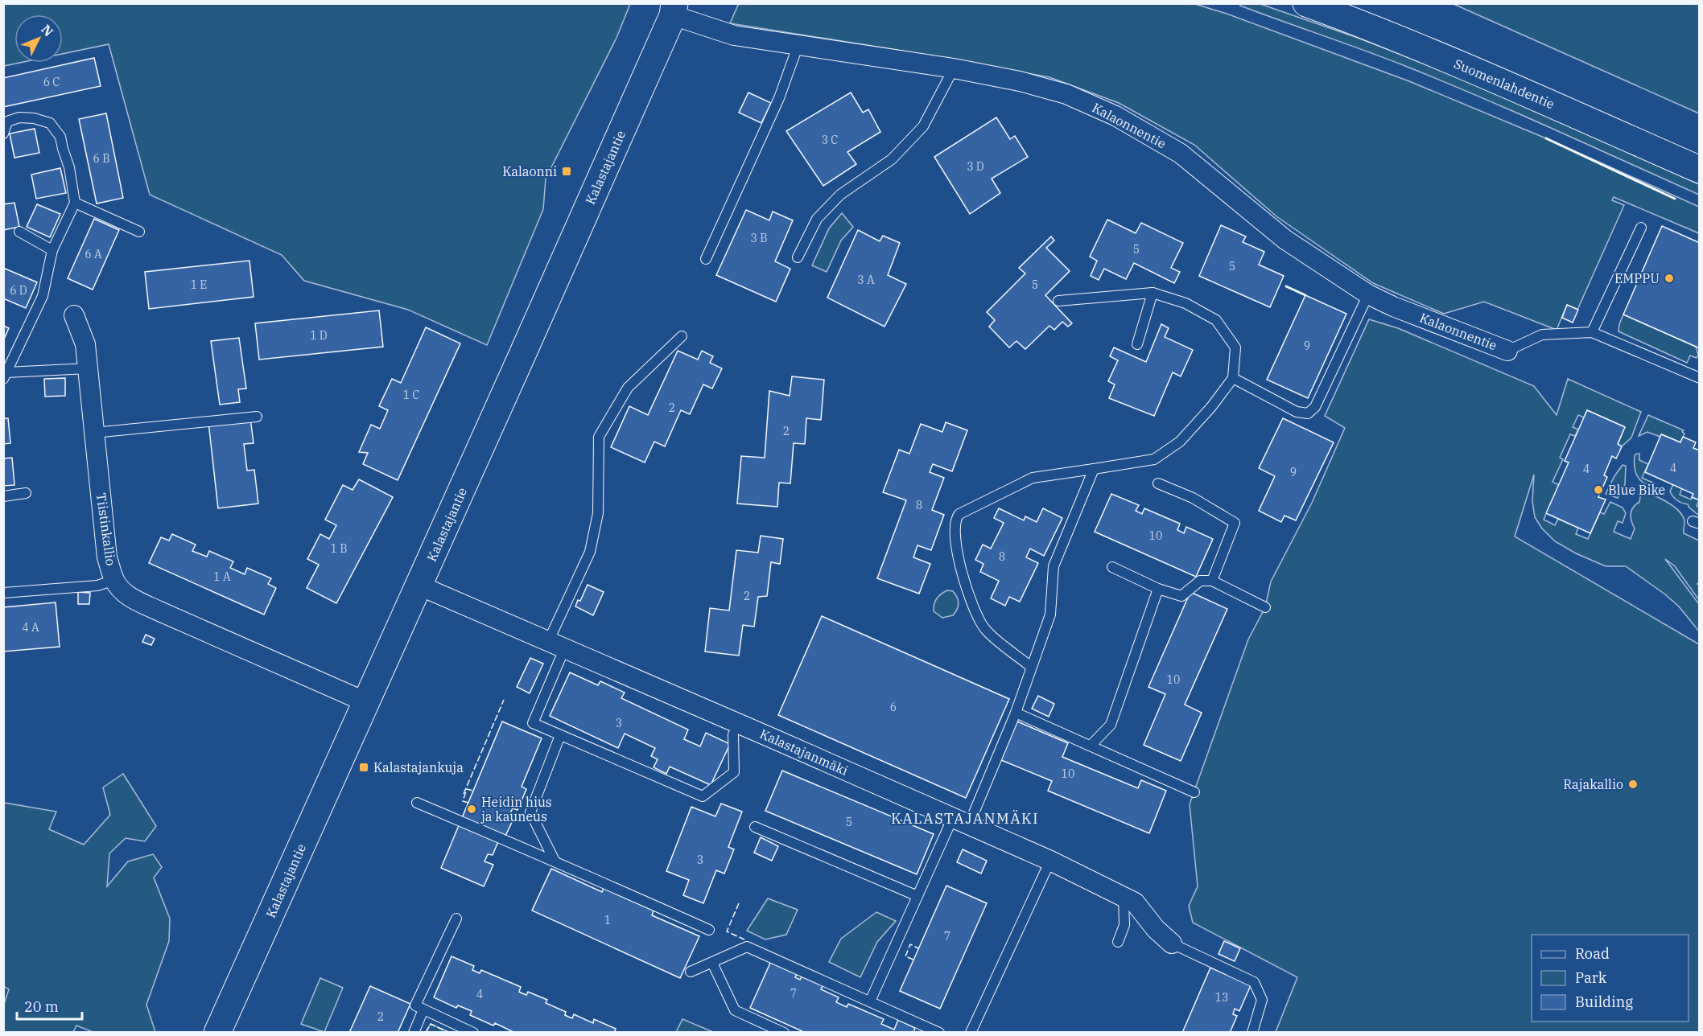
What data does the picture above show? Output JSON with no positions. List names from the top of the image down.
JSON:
{
  "streets": {
    "main road": ["Suomenlahdentie", "Kalastajantie"],
    "street": ["Kalaonnentie", "Tiistinkallio", "Kalastajanmäki"]
  },
  "crossings": [
    ["Kalaonnentie", "Kalastajantie"],
    ["Kalastajantie", "Tiistinkallio"],
    ["Kalastajantie", "Kalastajanmäki"]
  ],
  "districts": ["KALASTAJANMÄKI"],
  "places": {
    "transit": ["Kalaonni", "Kalastajankuja"],
    "other": [
      "EMPPU",
      "Blue Bike",
      "Rajakallio",
      "Heidin hius ja kauneus"
    ]
  },
  "house_numbers": [
    "6 C",
    "3 C",
    "6 B",
    "3 D",
    "3 B",
    "5",
    "6 A",
    "5",
    "3 A",
    "1 E",
    "5",
    "6 D",
    "1 D",
    "9",
    "1 C",
    "2",
    "2",
    "4",
    "4",
    "9",
    "8",
    "10",
    "1 B",
    "8",
    "1 A",
    "2",
    "4 A",
    "10",
    "6",
    "3",
    "10",
    "5",
    "3",
    "1",
    "7",
    "7",
    "4",
    "13",
    "2"
  ],
  "legend": ["Road", "Park", "Building"],
  "scale_bar": "20 m",
  "north": "top right"
}
